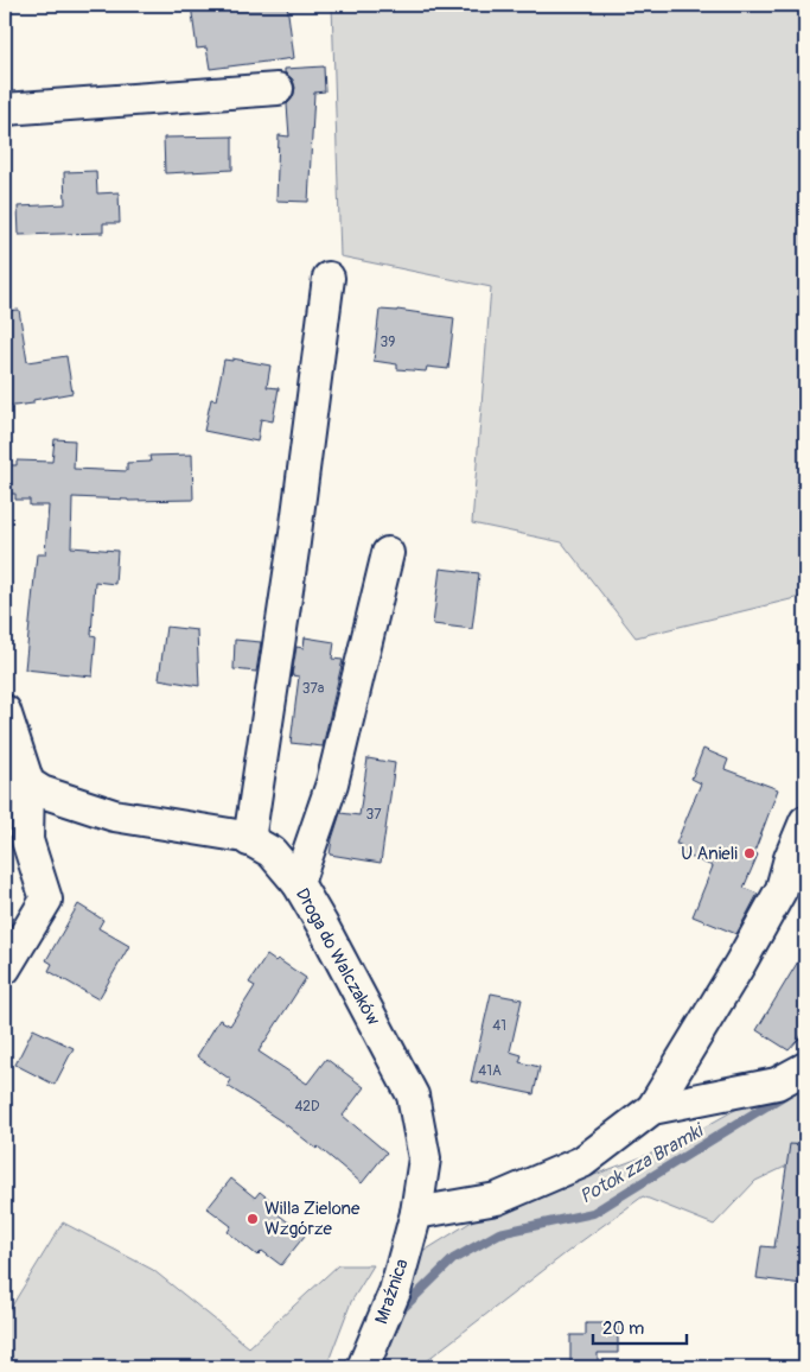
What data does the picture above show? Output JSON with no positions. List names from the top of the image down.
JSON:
{
  "streets": {
    "street": ["Droga do Walczaków", "Mraźnica"]
  },
  "crossings": [
    ["Droga do Walczaków", "Mraźnica"]
  ],
  "water": ["Potok zza Bramki"],
  "places": ["U Anieli", "Willa Zielone Wzgórze"],
  "house_numbers": [
    "39",
    "37a",
    "37",
    "41",
    "41A",
    "42D"
  ],
  "scale_bar": "20 m"
}
